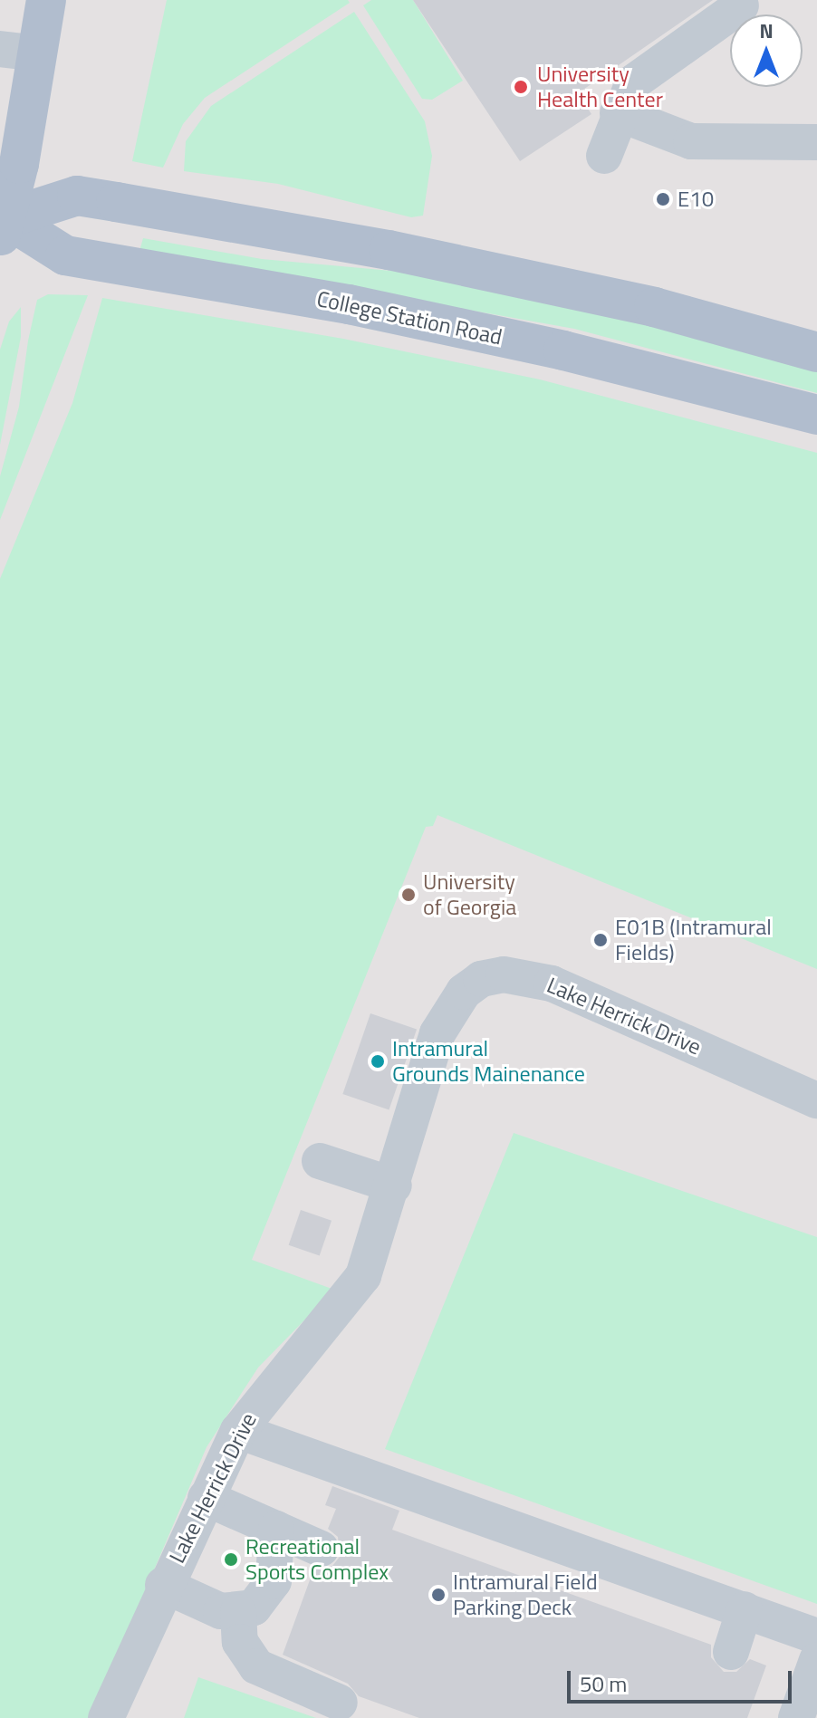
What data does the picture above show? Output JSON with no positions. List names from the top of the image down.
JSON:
{
  "streets": {
    "main road": ["College Station Road"],
    "lane": ["Lake Herrick Drive"]
  },
  "places": [
    "University Health Center",
    "E10",
    "University of Georgia",
    "E01B (Intramural Fields)",
    "Intramural Grounds Mainenance",
    "Recreational Sports Complex",
    "Intramural Field Parking Deck"
  ],
  "scale_bar": "50 m",
  "north": "top"
}
